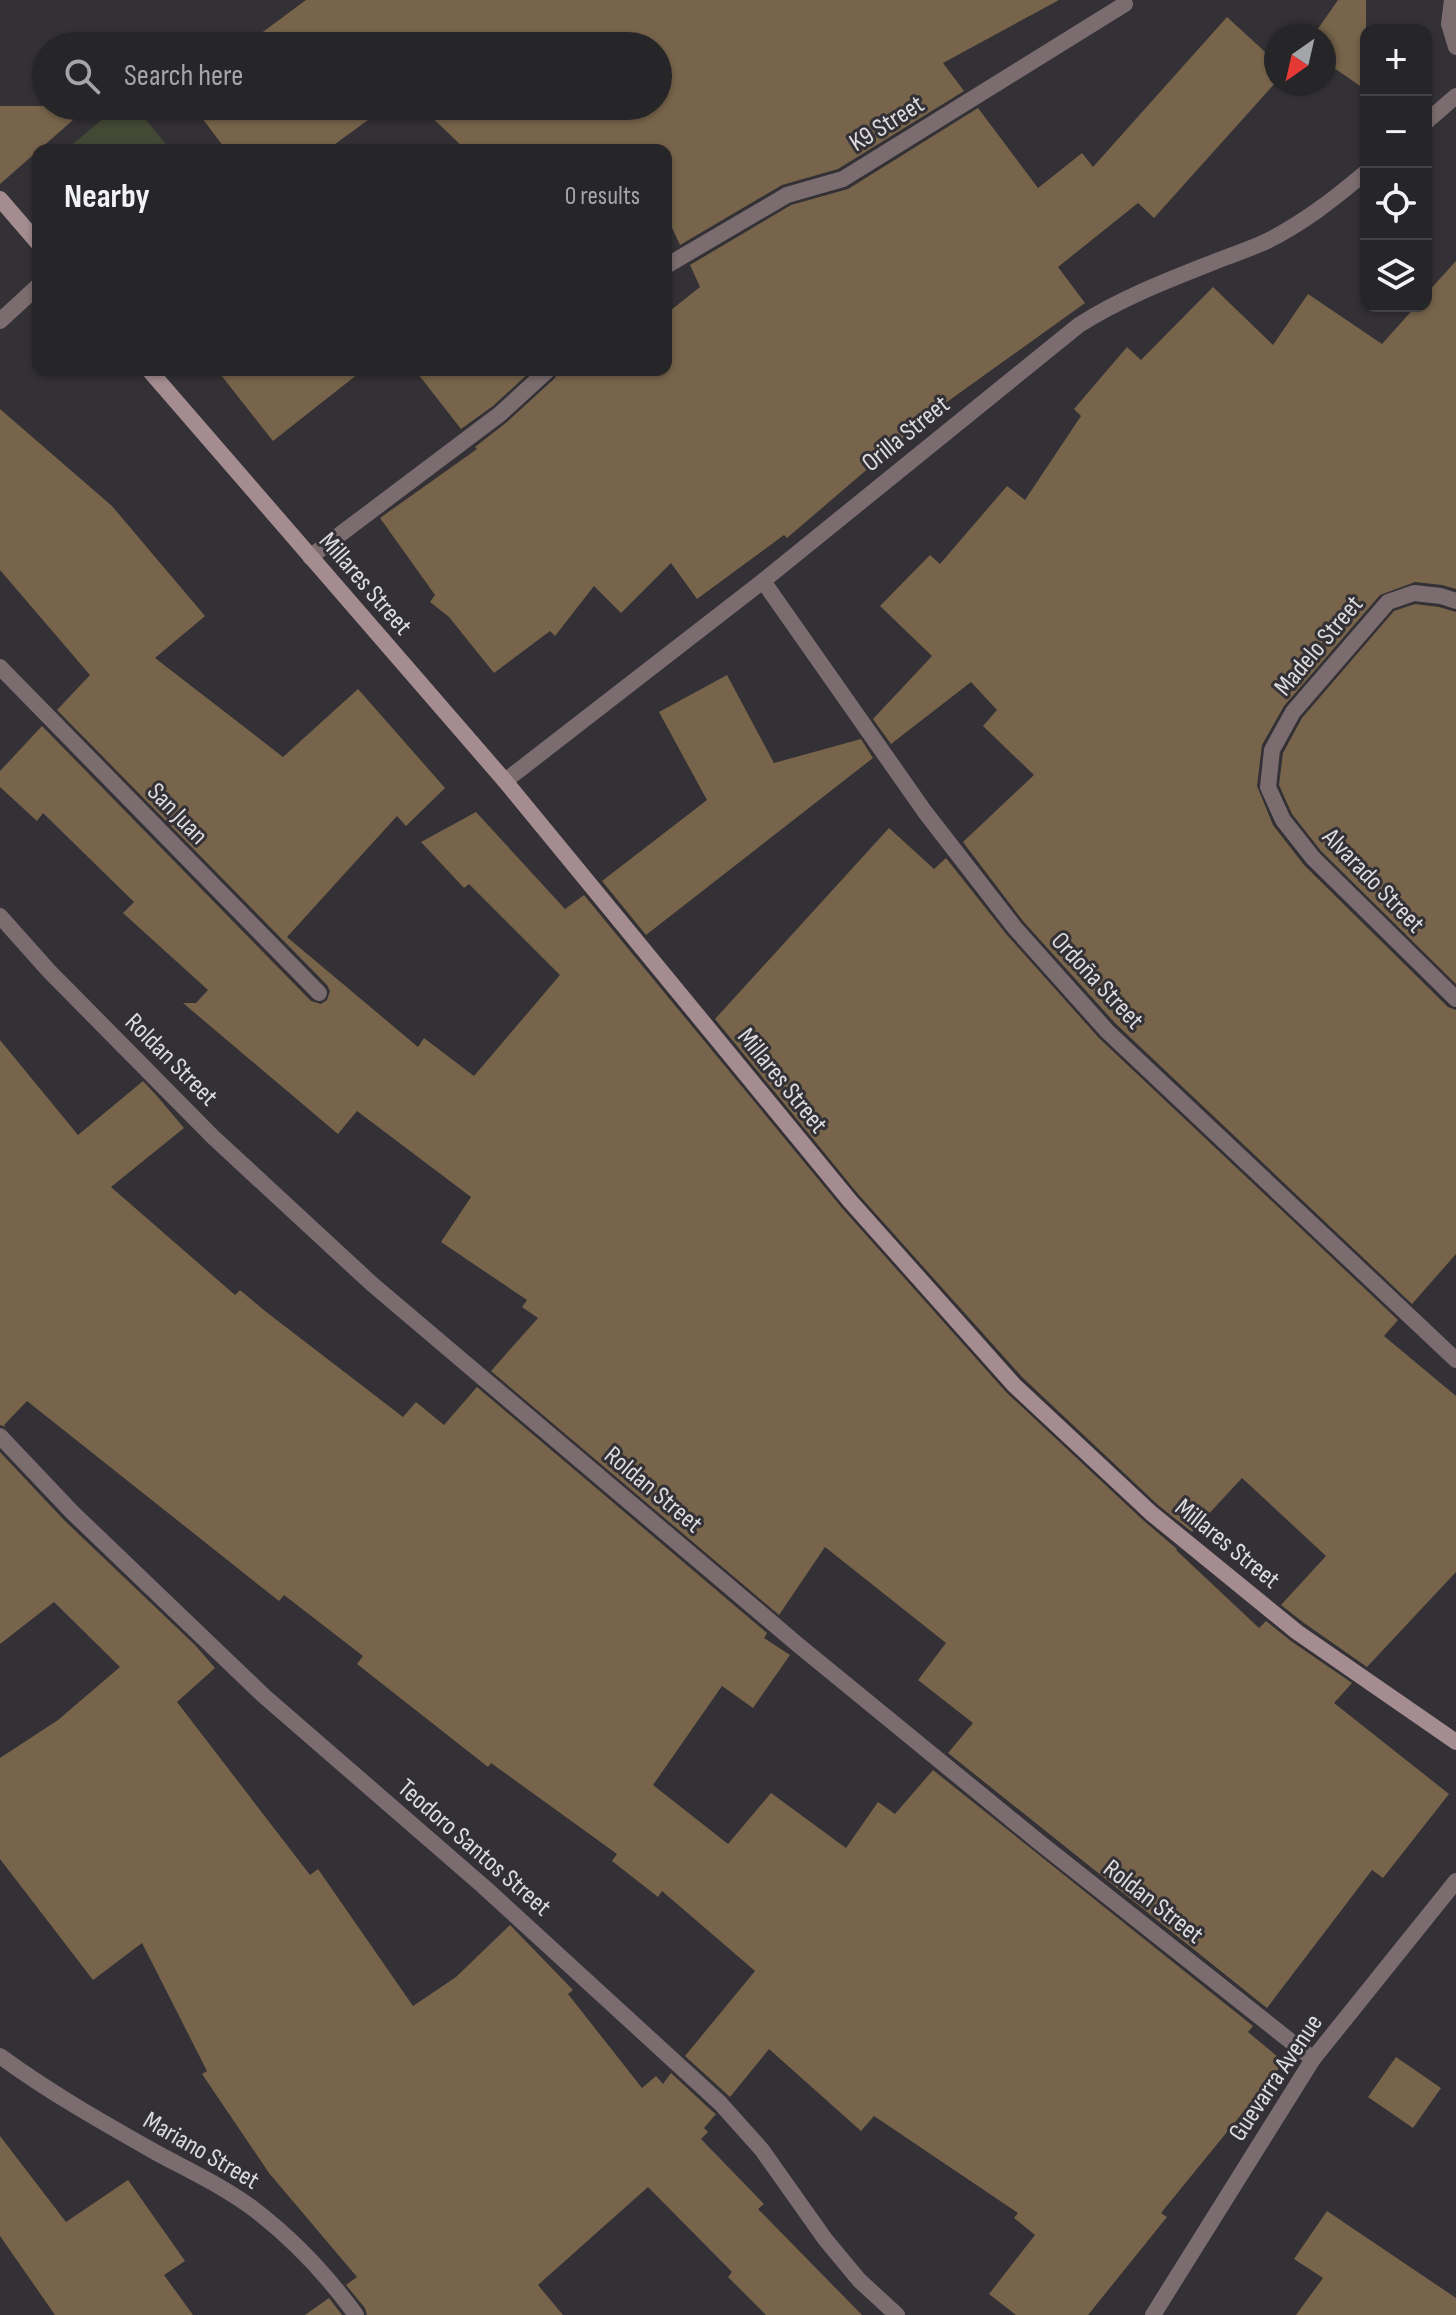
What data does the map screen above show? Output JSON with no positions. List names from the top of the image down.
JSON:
{
  "streets": {
    "street": [
      "K9 Street",
      "Orilla Street",
      "Millares Street",
      "Madelo Street",
      "San Juan",
      "Alvarado Street",
      "Ordoña Street",
      "Roldan Street",
      "Teodoro Santos Street",
      "Guevarra Avenue",
      "Mariano Street"
    ]
  },
  "crossings": [
    ["Orilla Street", "Millares Street"],
    ["Orilla Street", "Ordoña Street"],
    ["Madelo Street", "Alvarado Street"],
    ["Roldan Street", "Guevarra Avenue"]
  ],
  "north": "bottom left",
  "page": {
    "map_buttons": ["+", "−"],
    "search": "Search here",
    "heading": ["Nearby", "0 results"]
  }
}
